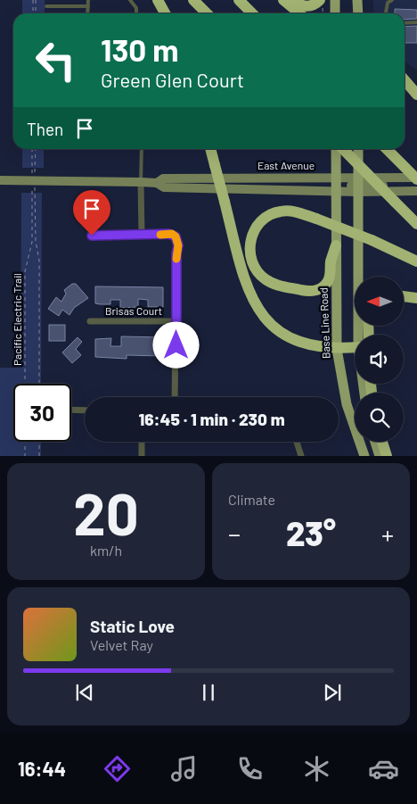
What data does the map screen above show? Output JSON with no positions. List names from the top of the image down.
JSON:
{
  "streets": {
    "main road": ["East Avenue", "Base Line Road"],
    "street": ["Brisas Court"],
    "path": ["Pacific Electric Trail"]
  },
  "crossings": [
    ["East Avenue", "Base Line Road"]
  ],
  "north": "left",
  "page": {
    "turn": ["130 m", "Green Glen Court"],
    "then": "Then",
    "limit": "30",
    "trip": "16:45 · 1 min · 230 m",
    "tile": [
      ["20", "km/h"],
      "Climate"
    ],
    "heat": ["−", "23°", "+"],
    "song": ["Static Love", "Velvet Ray"],
    "tabs": "16:44"
  }
}
